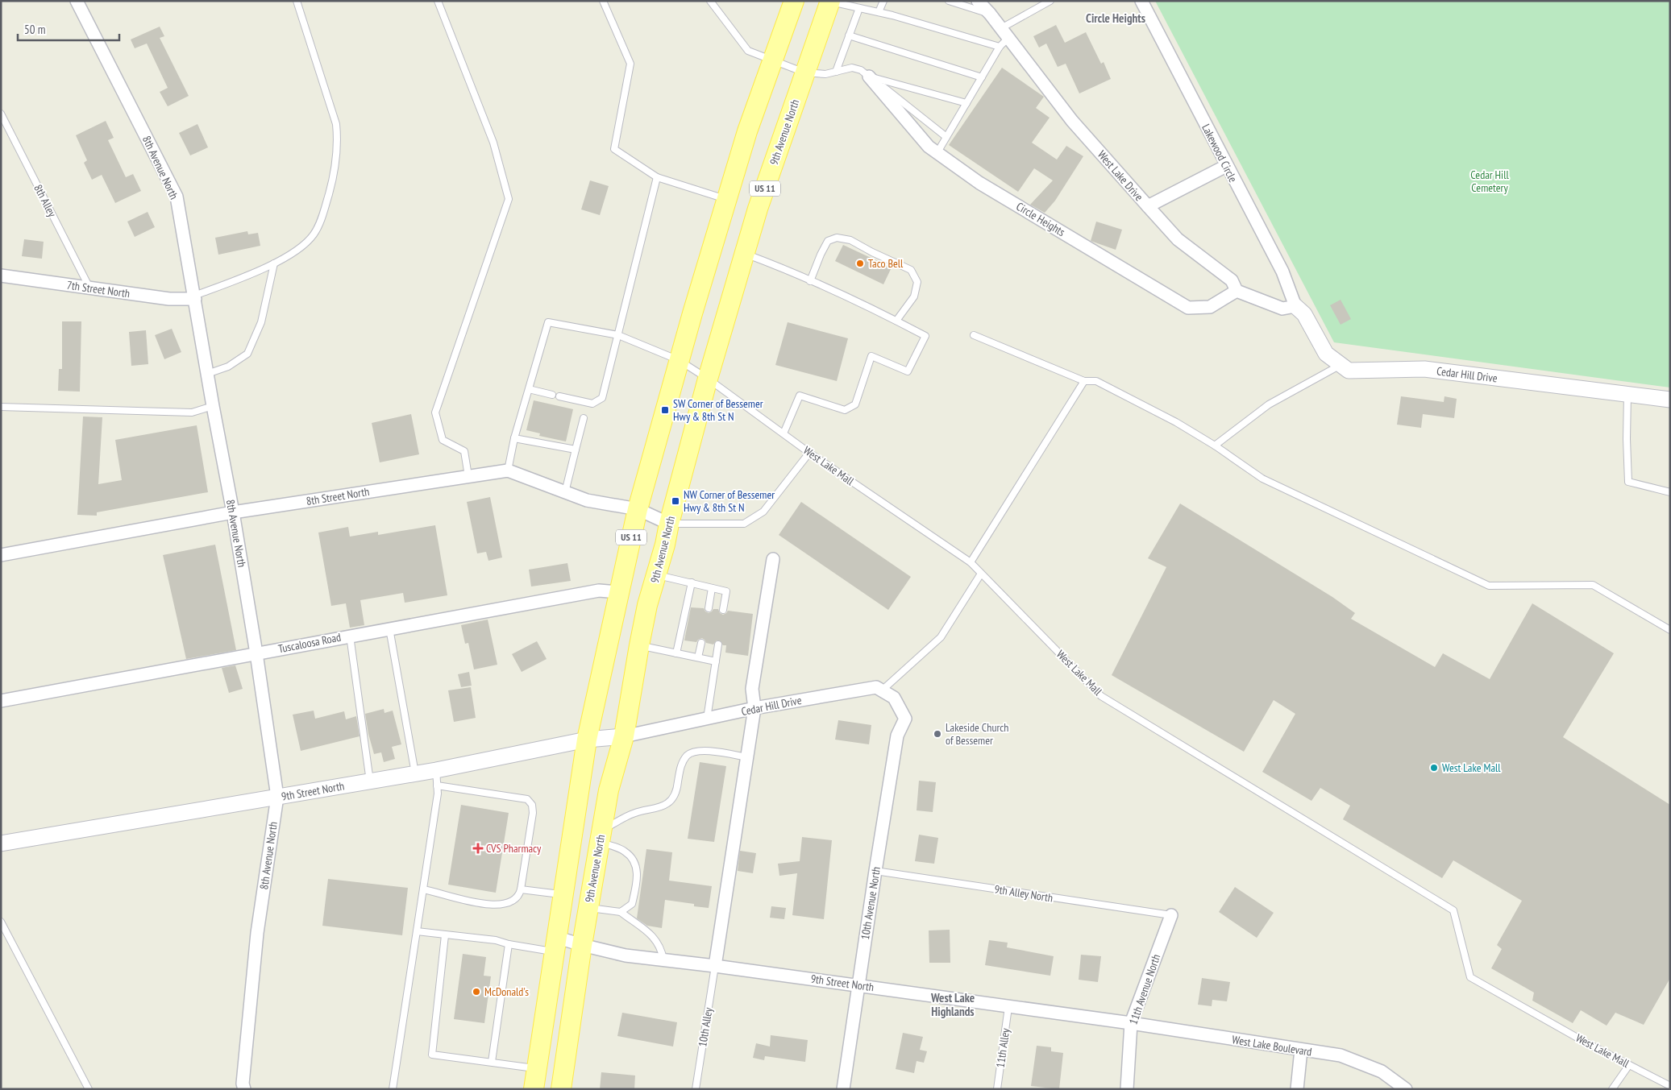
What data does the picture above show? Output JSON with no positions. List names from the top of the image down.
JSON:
{
  "streets": {
    "main road": ["9th Avenue North", "US 11"],
    "street": [
      "Lakewood Circle",
      "8th Avenue North",
      "West Lake Drive",
      "Circle Heights",
      "7th Street North",
      "Cedar Hill Drive",
      "8th Street North",
      "Tuscaloosa Road",
      "9th Street North",
      "10th Avenue North",
      "11th Avenue North",
      "West Lake Boulevard"
    ],
    "lane": [
      "8th Alley",
      "West Lake Mall",
      "9th Alley North",
      "10th Alley",
      "11th Alley"
    ]
  },
  "crossings": [
    ["9th Avenue North", "Cedar Hill Drive"],
    ["9th Avenue North", "West Lake Mall"],
    ["9th Avenue North", "9th Street North"],
    ["Lakewood Circle", "West Lake Drive"],
    ["Lakewood Circle", "Cedar Hill Drive"],
    ["8th Avenue North", "7th Street North"],
    ["8th Avenue North", "8th Street North"],
    ["8th Avenue North", "Tuscaloosa Road"],
    ["8th Avenue North", "9th Street North"],
    ["West Lake Drive", "Circle Heights"],
    ["West Lake Drive", "Cedar Hill Drive"],
    ["US 11", "West Lake Mall"],
    ["US 11", "Tuscaloosa Road"],
    ["US 11", "9th Street North"],
    ["8th Alley", "7th Street North"],
    ["Cedar Hill Drive", "9th Street North"],
    ["Cedar Hill Drive", "10th Avenue North"],
    ["9th Street North", "10th Avenue North"],
    ["9th Street North", "11th Avenue North"],
    ["9th Street North", "10th Alley"],
    ["9th Street North", "West Lake Boulevard"],
    ["9th Street North", "11th Alley"],
    ["9th Alley North", "10th Avenue North"],
    ["9th Alley North", "11th Avenue North"],
    ["11th Avenue North", "West Lake Boulevard"]
  ],
  "districts": ["Circle Heights", "West Lake Highlands"],
  "parks": ["Cedar Hill Cemetery"],
  "places": {
    "other": [
      "Taco Bell",
      "Lakeside Church of Bessemer",
      "West Lake Mall",
      "McDonald's"
    ],
    "transit": ["SW Corner of Bessemer Hwy & 8th St N", "NW Corner of Bessemer Hwy & 8th St N"],
    "health": ["CVS Pharmacy"]
  },
  "scale_bar": "50 m"
}
